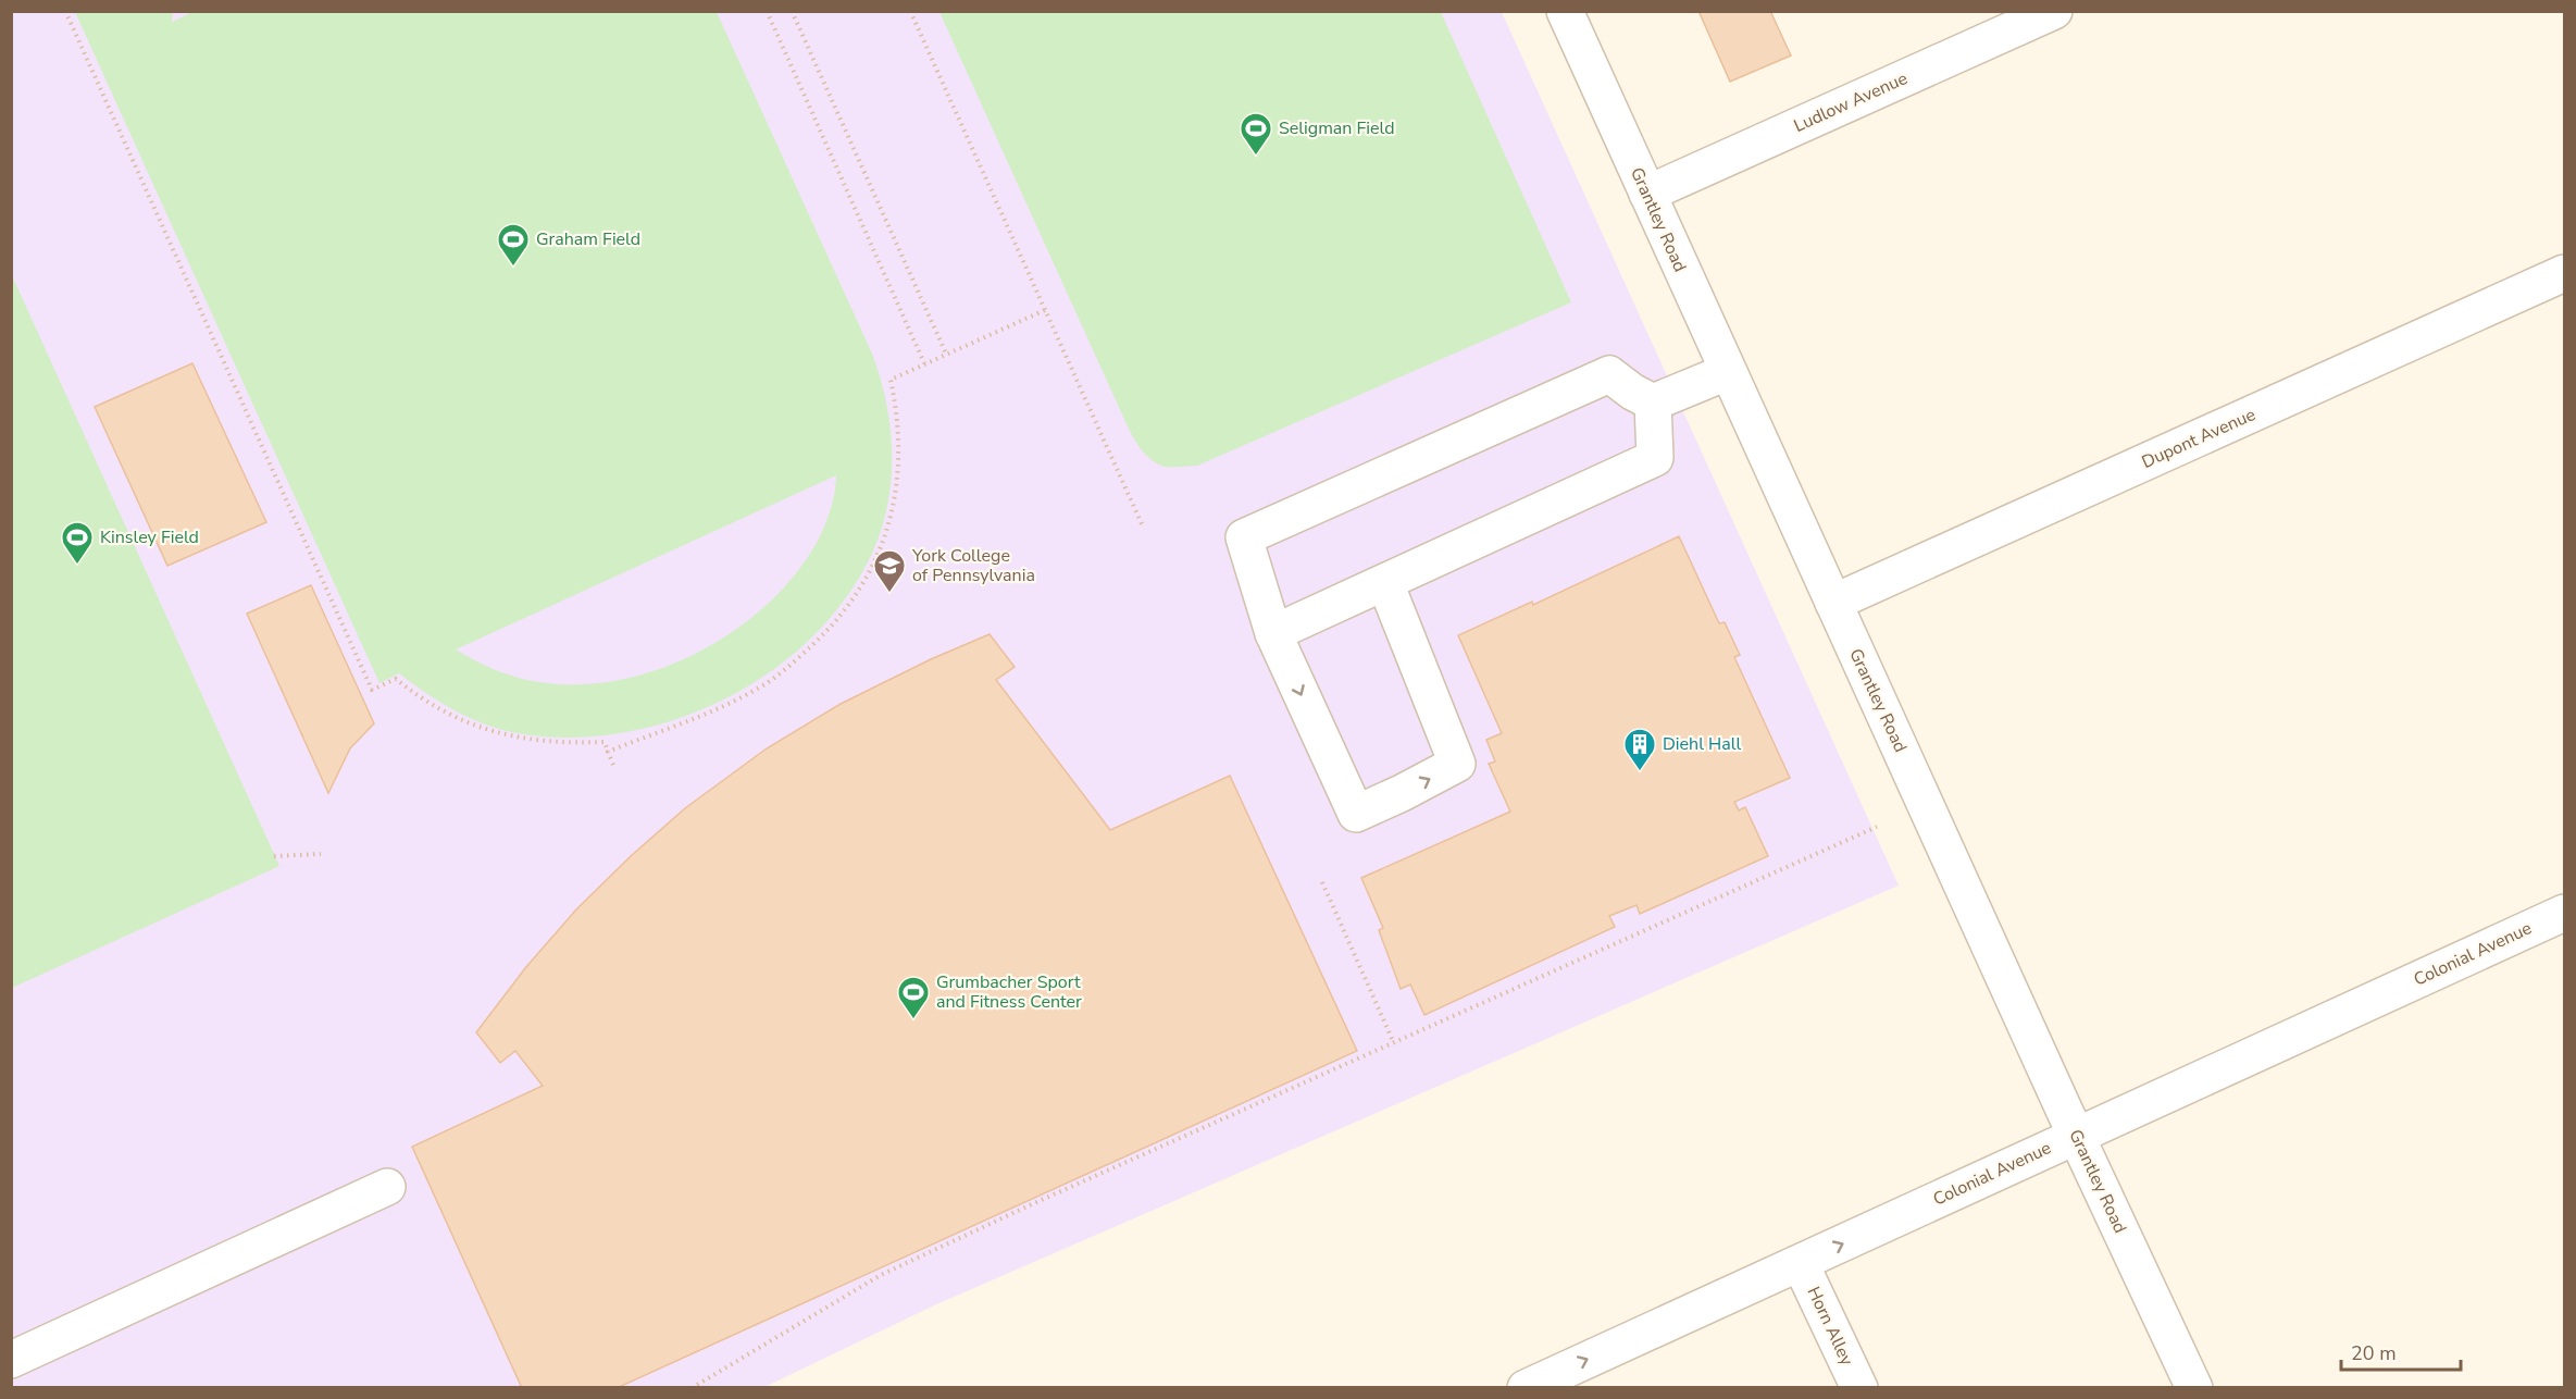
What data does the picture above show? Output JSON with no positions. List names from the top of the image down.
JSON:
{
  "streets": {
    "street": [
      "Ludlow Avenue",
      "Grantley Road",
      "Dupont Avenue",
      "Colonial Avenue",
      "Horn Alley"
    ]
  },
  "crossings": [
    ["Ludlow Avenue", "Grantley Road"],
    ["Grantley Road", "Dupont Avenue"],
    ["Grantley Road", "Colonial Avenue"],
    ["Colonial Avenue", "Horn Alley"]
  ],
  "one_way": ["Colonial Avenue"],
  "places": {
    "sports": [
      "Seligman Field",
      "Graham Field",
      "Kinsley Field",
      "Grumbacher Sport and Fitness Center"
    ],
    "school or university": ["York College of Pennsylvania"],
    "building": ["Diehl Hall"]
  },
  "scale_bar": "20 m"
}
